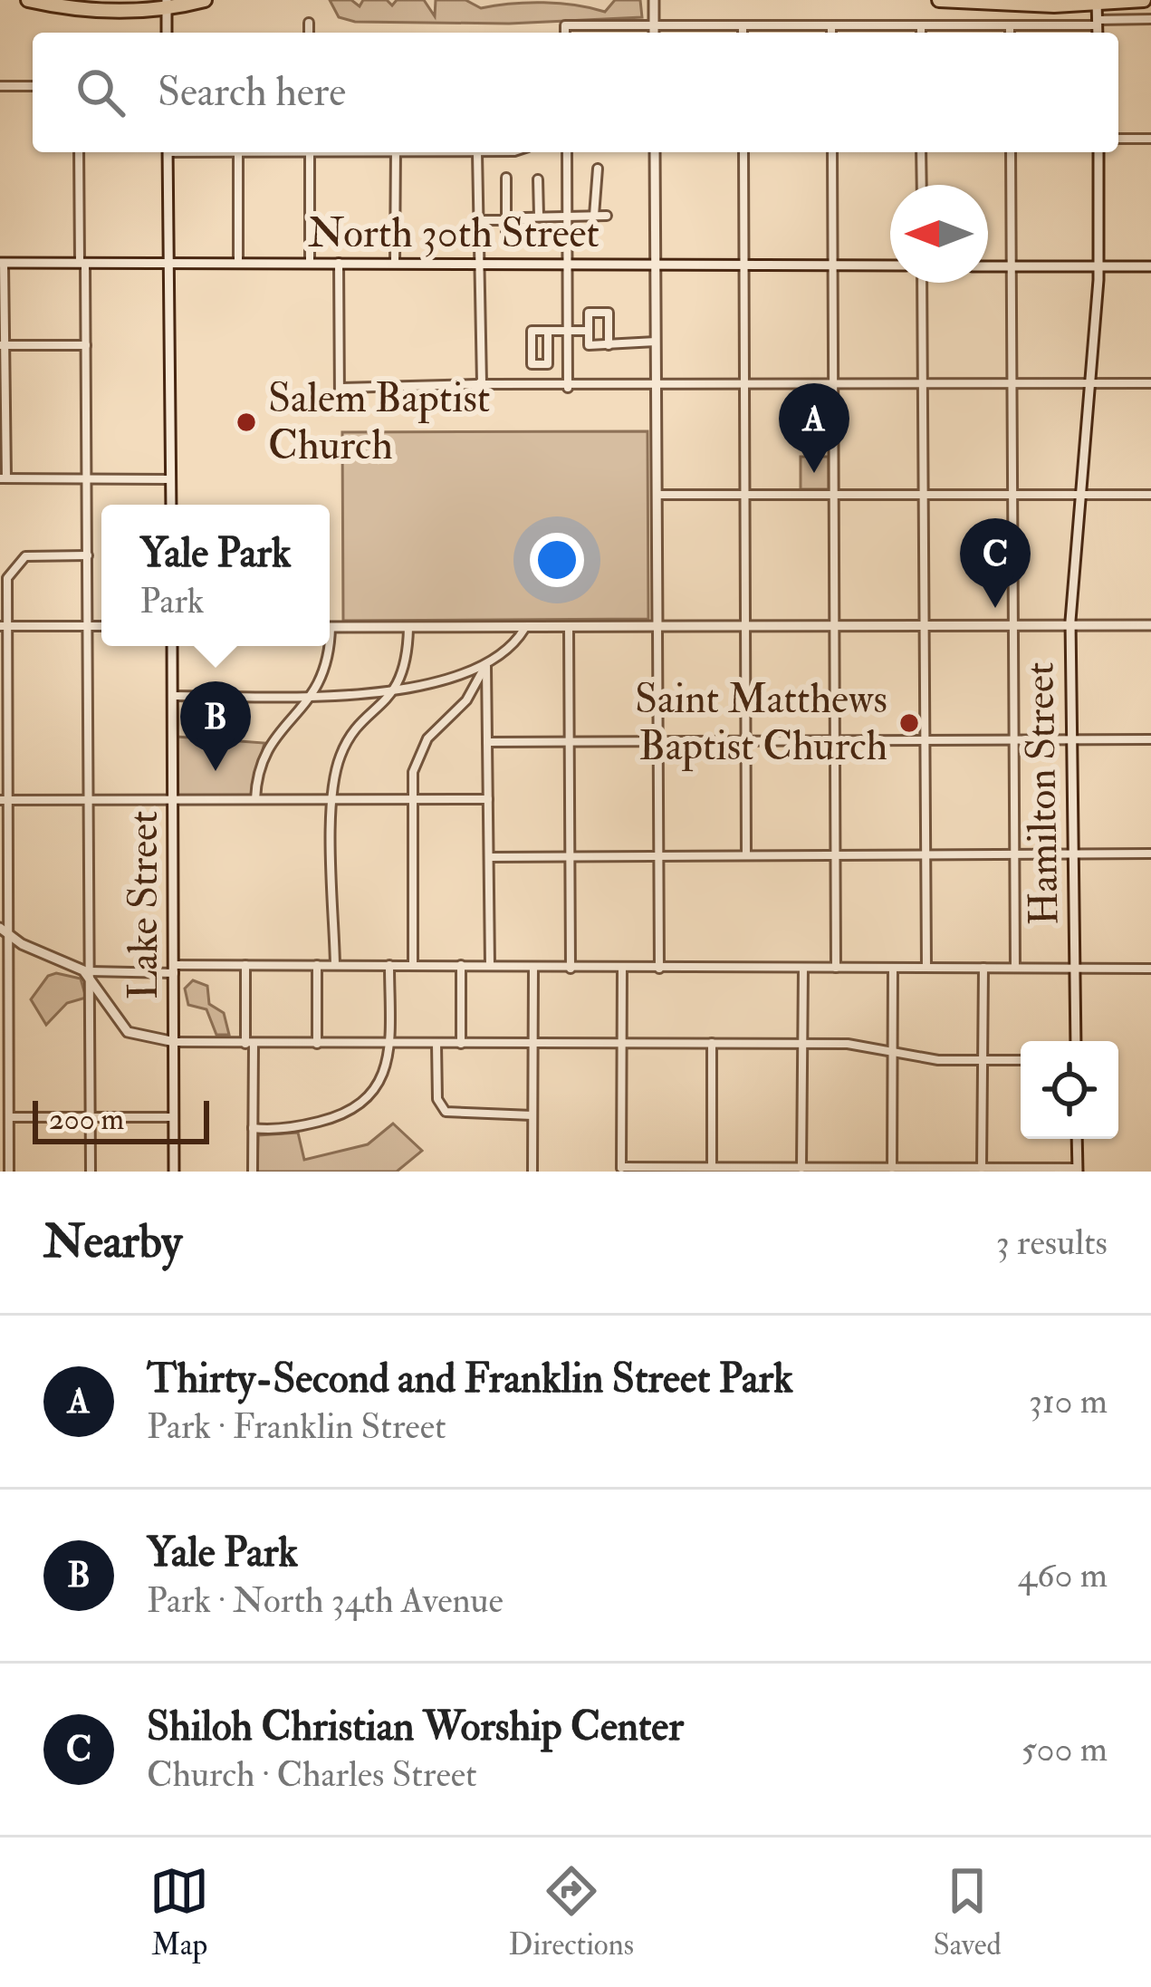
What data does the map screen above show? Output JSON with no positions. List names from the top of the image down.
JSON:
{
  "streets": {
    "main road": ["North 30th Street", "Hamilton Street", "Lake Street"]
  },
  "places": ["Salem Baptist Church", "Saint Matthews Baptist Church"],
  "scale_bar": "200 m",
  "north": "left",
  "page": {
    "search": "Search here",
    "pins": ["A", "C", "B"],
    "popup": ["Yale Park", "Park"],
    "scale": "200 m",
    "heading": ["Nearby", "3 results"],
    "list": [
      {
        "mark": "A",
        "name": "Thirty-Second and Franklin Street Park",
        "note": "Park · Franklin Street",
        "value": "310 m"
      },
      {
        "mark": "B",
        "name": "Yale Park",
        "note": "Park · North 34th Avenue",
        "value": "460 m"
      },
      {
        "mark": "C",
        "name": "Shiloh Christian Worship Center",
        "note": "Church · Charles Street",
        "value": "500 m"
      }
    ],
    "nav": ["Map", "Directions", "Saved"]
  }
}
